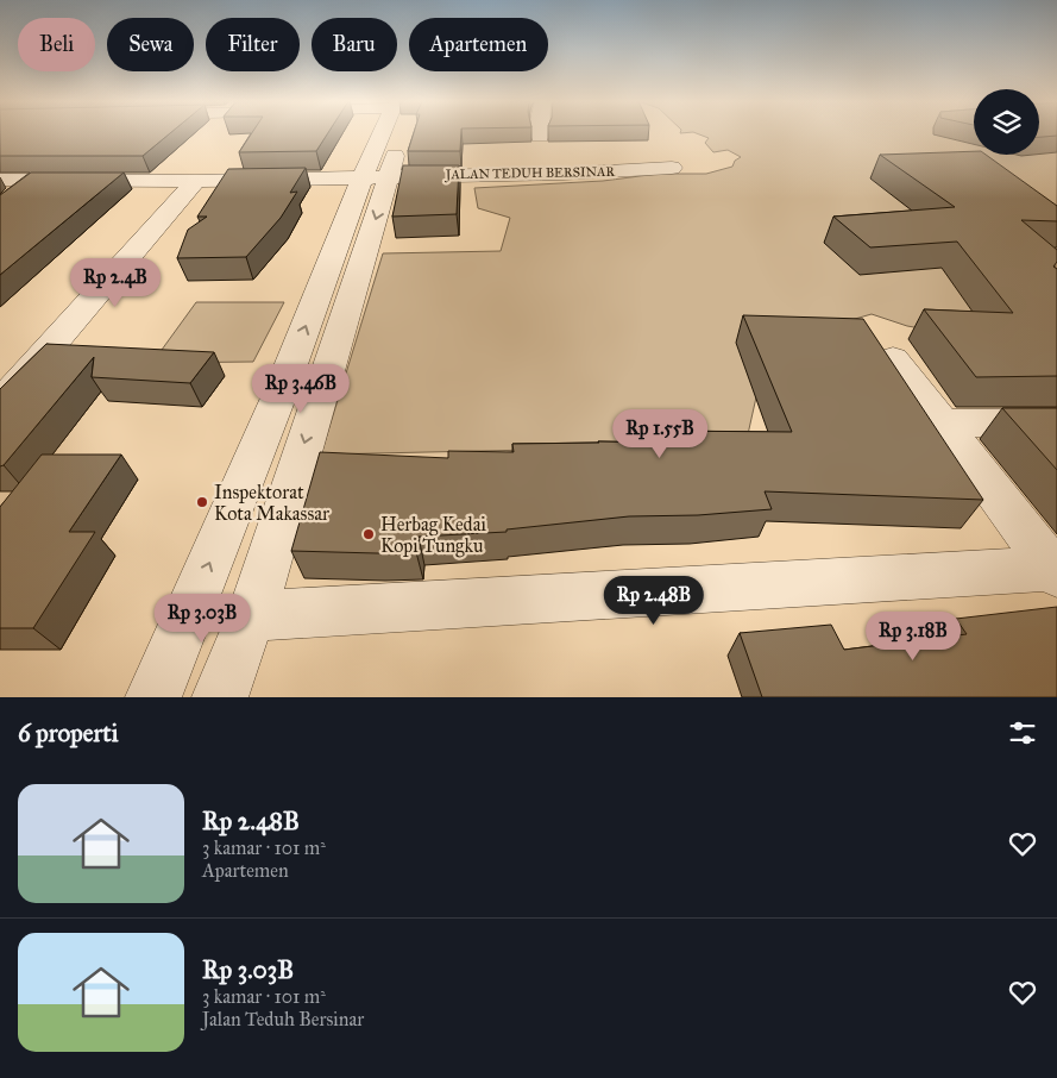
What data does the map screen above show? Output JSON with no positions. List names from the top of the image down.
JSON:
{
  "streets": {
    "street": ["JALAN TEDUH BERSINAR"]
  },
  "places": ["Inspektorat Kota Makassar", "Herbag Kedai Kopi Tungku"],
  "page": {
    "chip": [
      "Beli",
      "Sewa",
      "Filter",
      "Baru",
      "Apartemen"
    ],
    "price": [
      "Rp 2.4B",
      "Rp 3.46B",
      "Rp 1.55B",
      "Rp 2.48B",
      "Rp 3.03B",
      "Rp 3.18B"
    ],
    "heading": "6 properti",
    "list": [
      {
        "name": "Rp 2.48B",
        "note": "3 kamar · 101 m² · Apartemen"
      },
      {
        "name": "Rp 3.03B",
        "note": "3 kamar · 101 m² · Jalan Teduh Bersinar"
      }
    ]
  }
}
